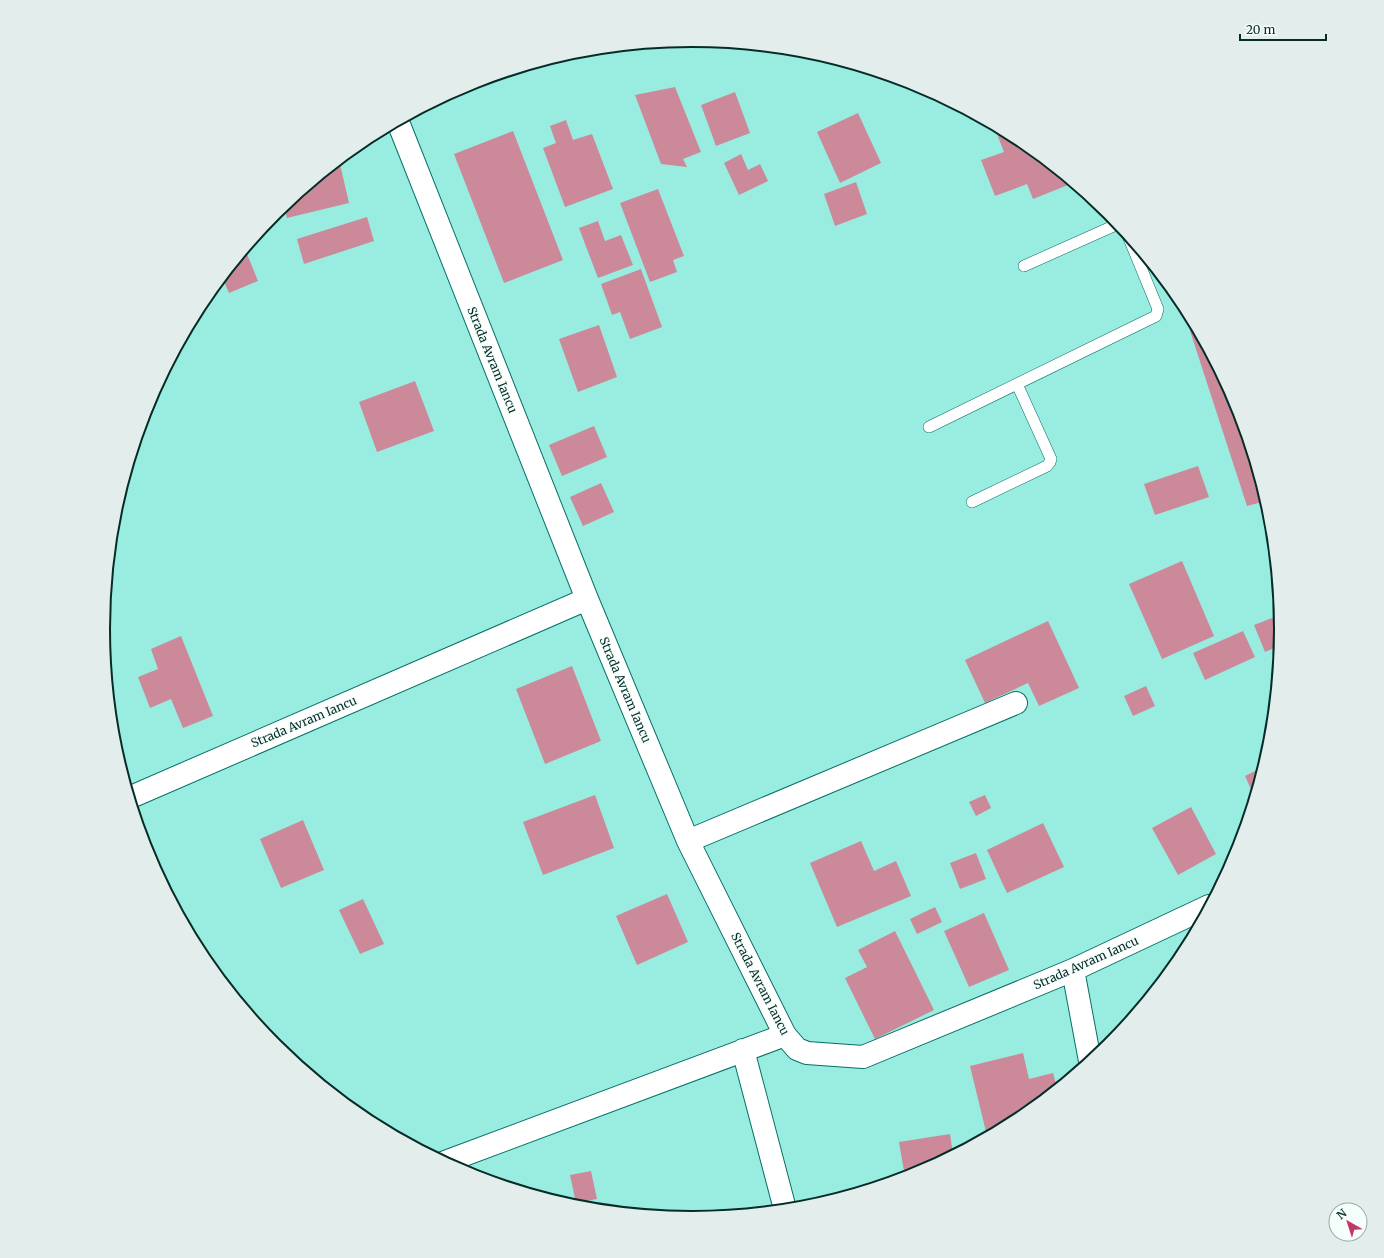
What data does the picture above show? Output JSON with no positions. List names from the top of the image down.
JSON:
{
  "streets": {
    "street": ["Strada Avram Iancu"]
  },
  "scale_bar": "20 m",
  "north": "top left"
}
